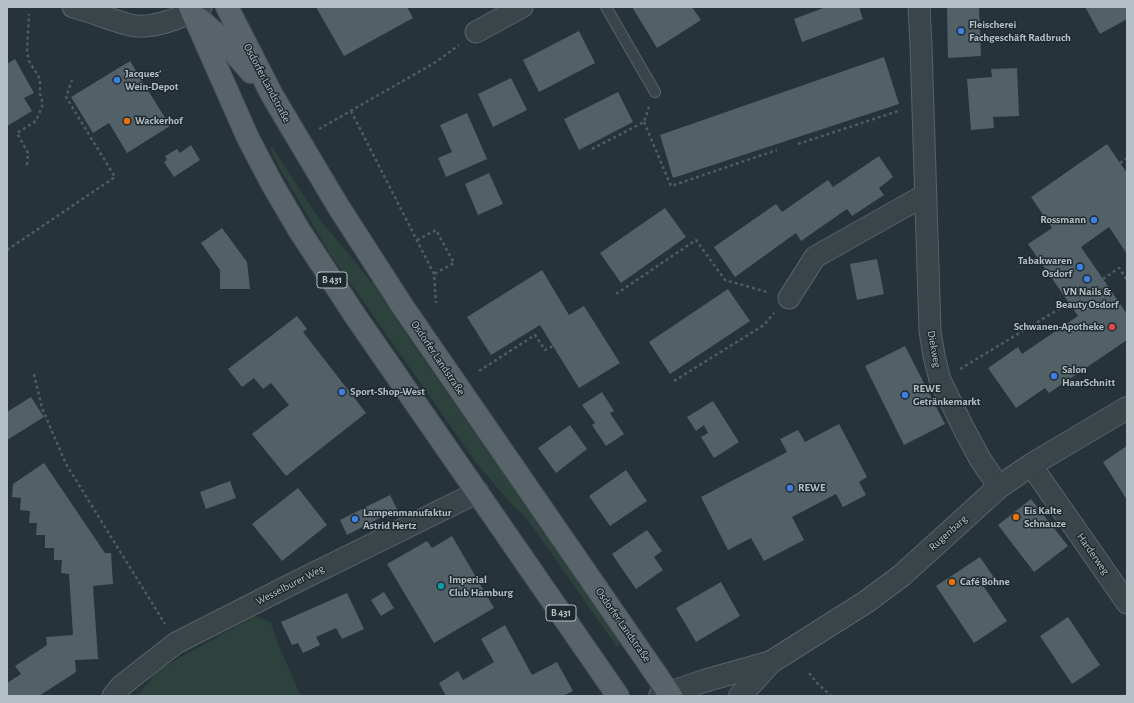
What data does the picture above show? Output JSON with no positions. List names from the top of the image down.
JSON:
{
  "streets": {
    "main road": ["Osdorfer Landstraße", "B 431"],
    "street": [
      "Diekweg",
      "Rugenbarg",
      "Harderweg",
      "Wesselburer Weg"
    ]
  },
  "crossings": [
    ["Osdorfer Landstraße", "Rugenbarg"],
    ["B 431", "Wesselburer Weg"],
    ["Diekweg", "Rugenbarg"],
    ["Rugenbarg", "Harderweg"]
  ],
  "places": [
    "Fleischerei Fachgeschäft Radbruch",
    "Jacques’ Wein-Depot",
    "Wackerhof",
    "Rossmann",
    "Tabakwaren Osdorf",
    "VN Nails & Beauty Osdorf",
    "Schwanen-Apotheke",
    "Salon HaarSchnitt",
    "Sport-Shop-West",
    "REWE Getränkemarkt",
    "REWE",
    "Eis Kalte Schnauze",
    "Lampenmanufaktur Astrid Hertz",
    "Café Bohne",
    "Imperial Club Hamburg"
  ]
}
